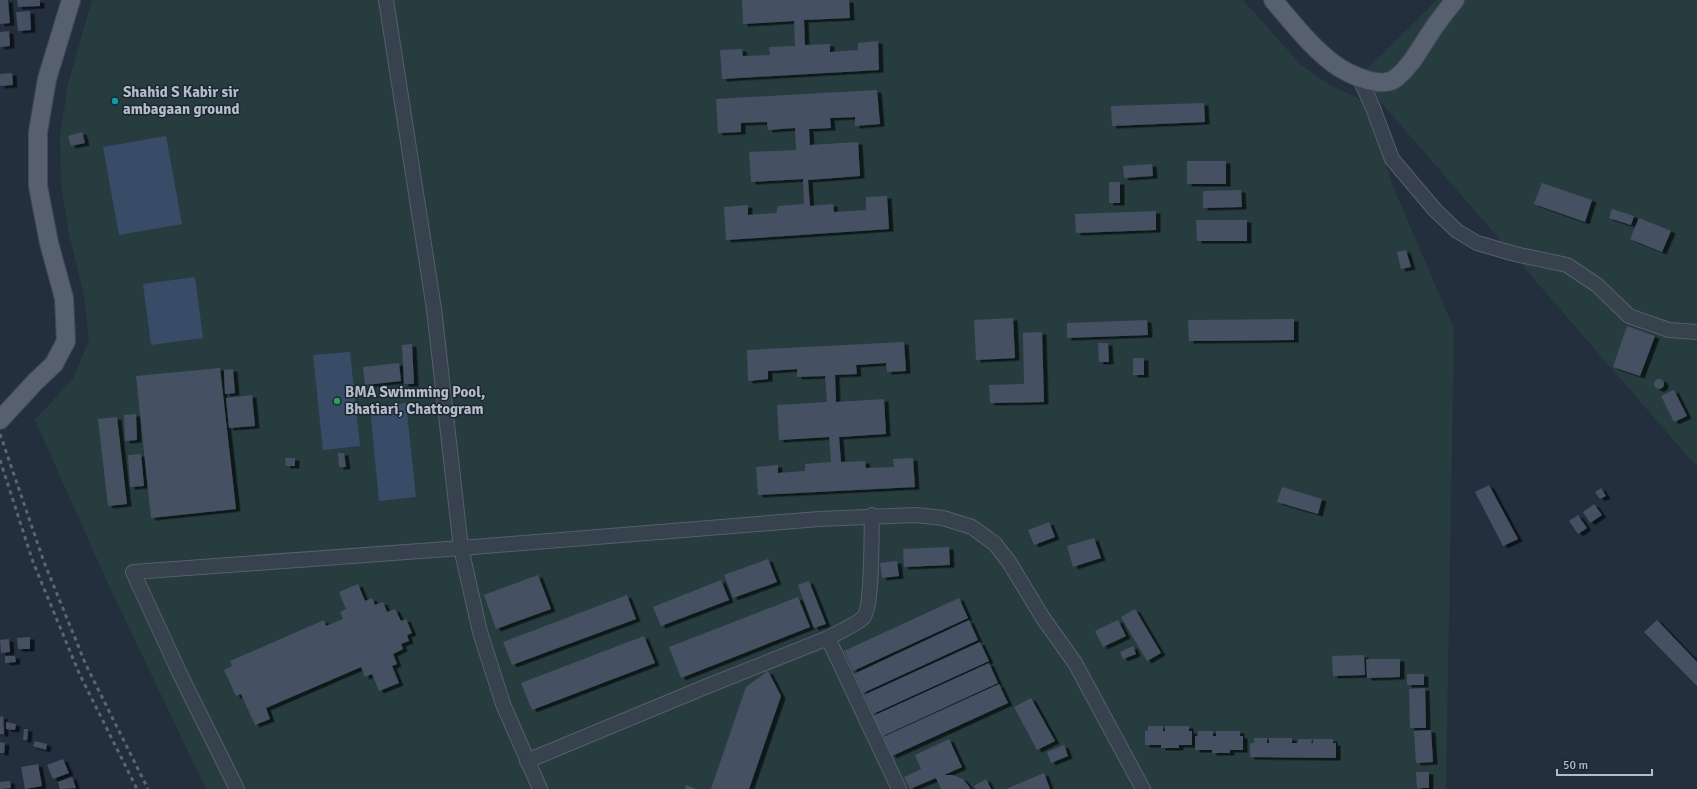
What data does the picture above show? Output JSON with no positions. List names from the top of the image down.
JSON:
{
  "places": ["Shahid S Kabir sir ambagaan ground", "BMA Swimming Pool, Bhatiari, Chattogram"],
  "scale_bar": "50 m"
}
